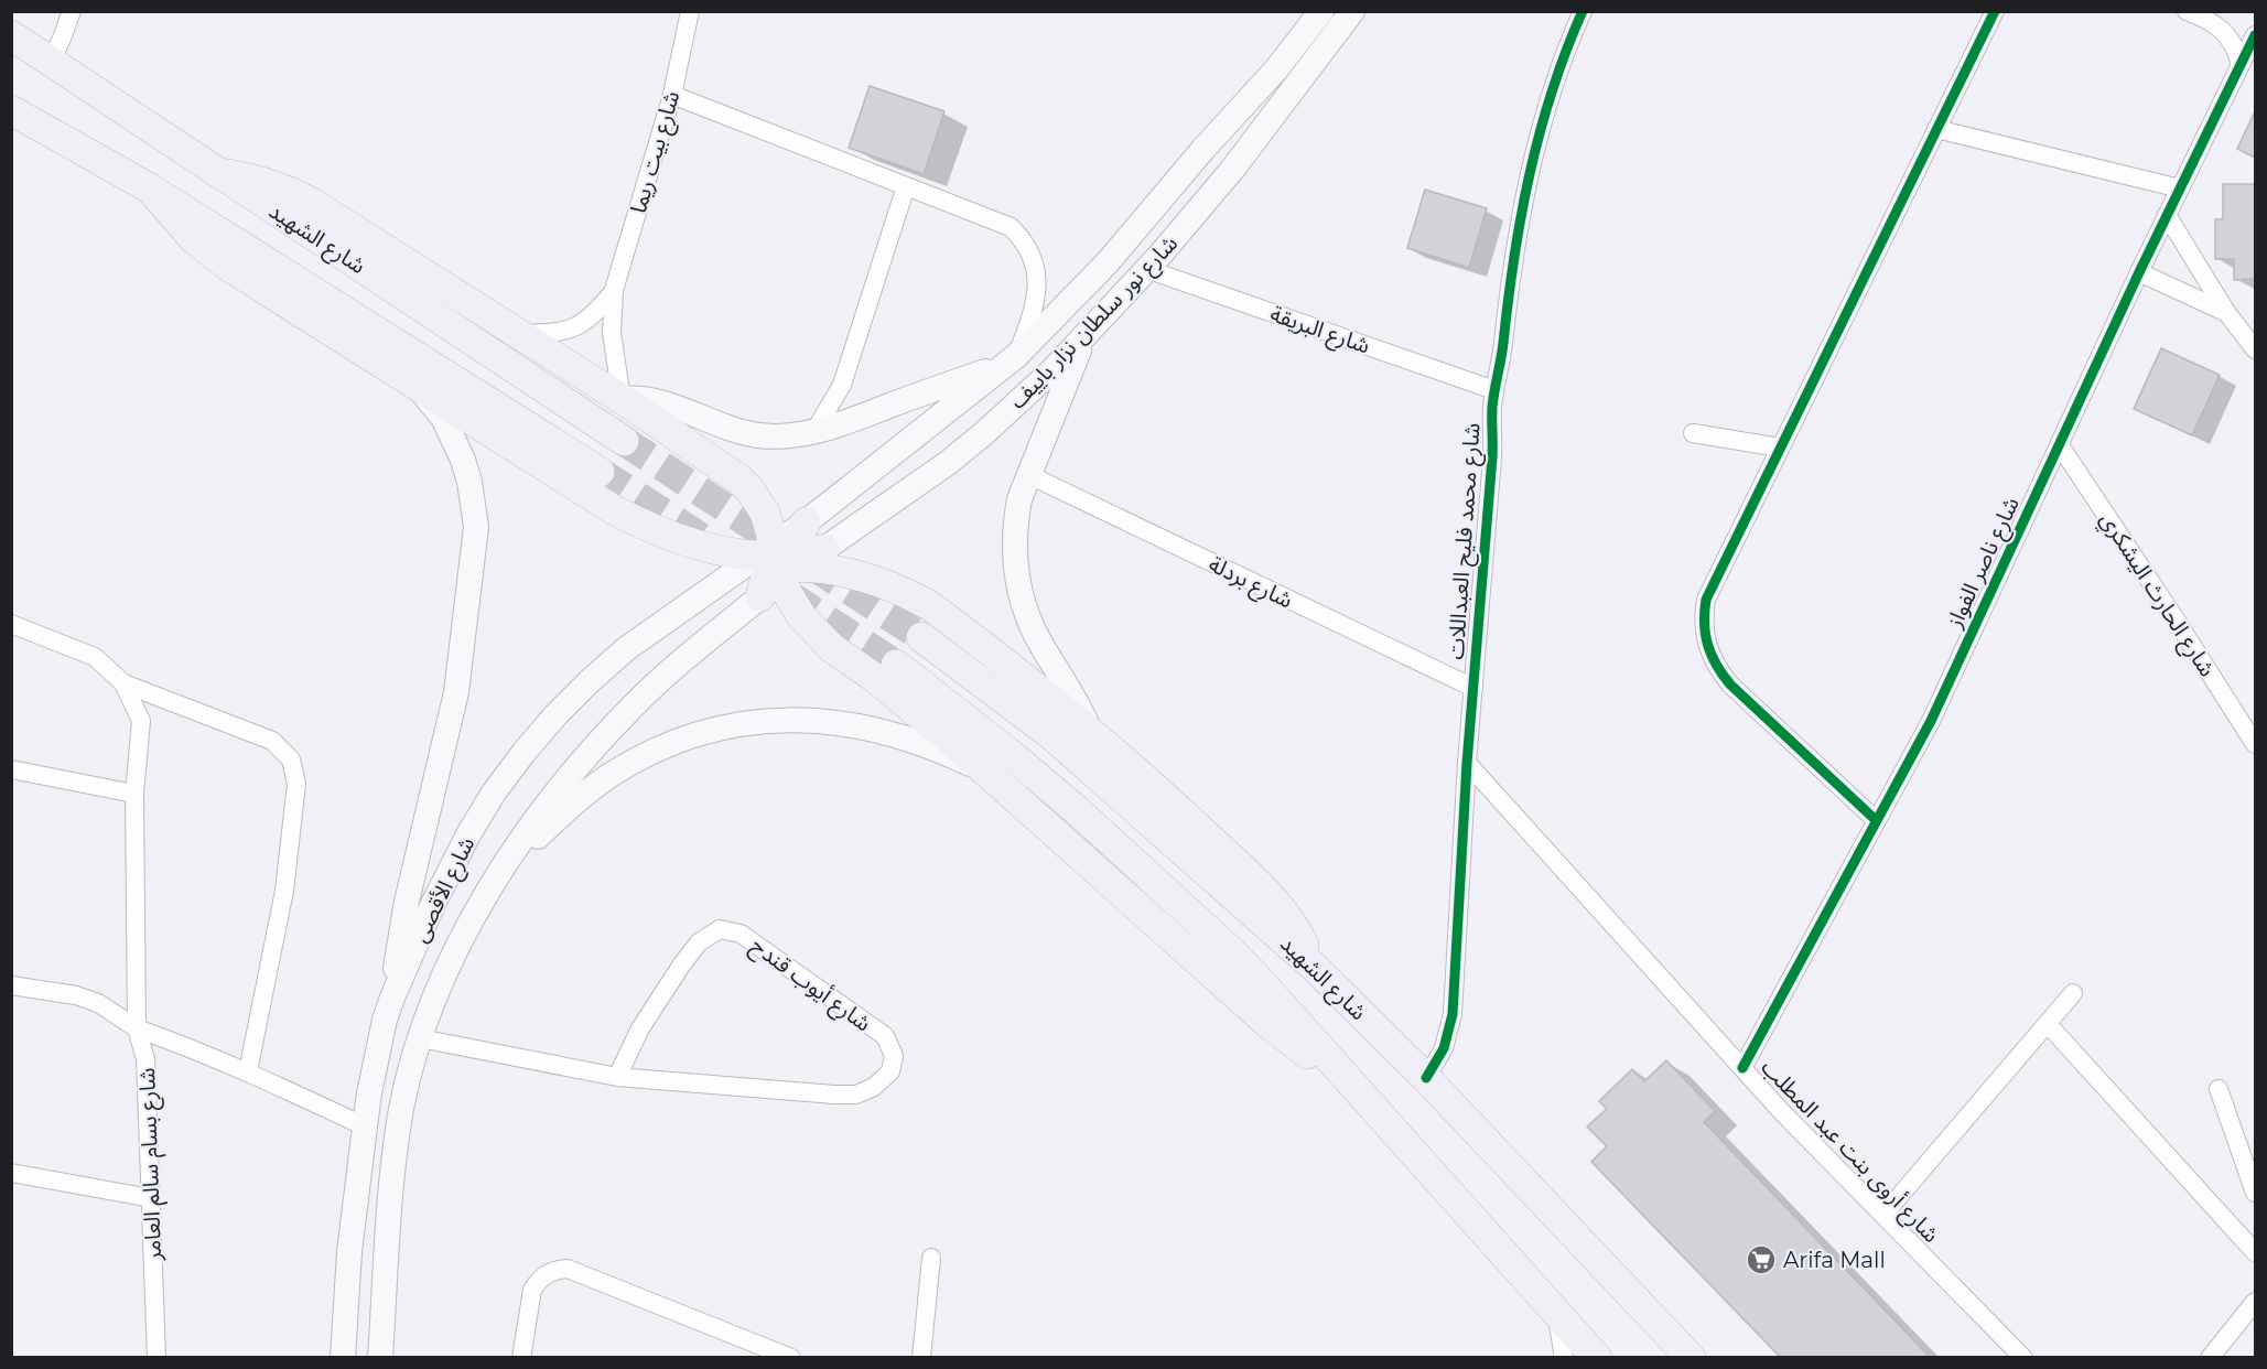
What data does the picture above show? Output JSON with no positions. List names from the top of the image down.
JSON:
{
  "streets": {
    "highway": ["شارع الشهيد"],
    "main road": ["شارع نور سلطان نزار باييف", "شارع الأقصى"],
    "street": [
      "شارع بيت ريما",
      "شارع البريقة",
      "شارع محمد فليح العبداللات",
      "شارع ناصر الفواز",
      "شارع بردلة",
      "شارع الحارث اليشكري",
      "شارع أيوب قندح",
      "شارع أروى بنت عبد المطلب",
      "شارع بسام سالم العامر"
    ]
  },
  "crossings": [
    ["شارع الشهيد", "شارع محمد فليح العبداللات"],
    ["شارع نور سلطان نزار باييف", "شارع البريقة"],
    ["شارع البريقة", "شارع محمد فليح العبداللات"],
    ["شارع محمد فليح العبداللات", "شارع بردلة"],
    ["شارع محمد فليح العبداللات", "شارع أروى بنت عبد المطلب"],
    ["شارع ناصر الفواز", "شارع الحارث اليشكري"],
    ["شارع ناصر الفواز", "شارع أروى بنت عبد المطلب"],
    ["شارع الأقصى", "شارع أيوب قندح"]
  ],
  "places": {
    "supermarket": ["Arifa Mall"]
  }
}
